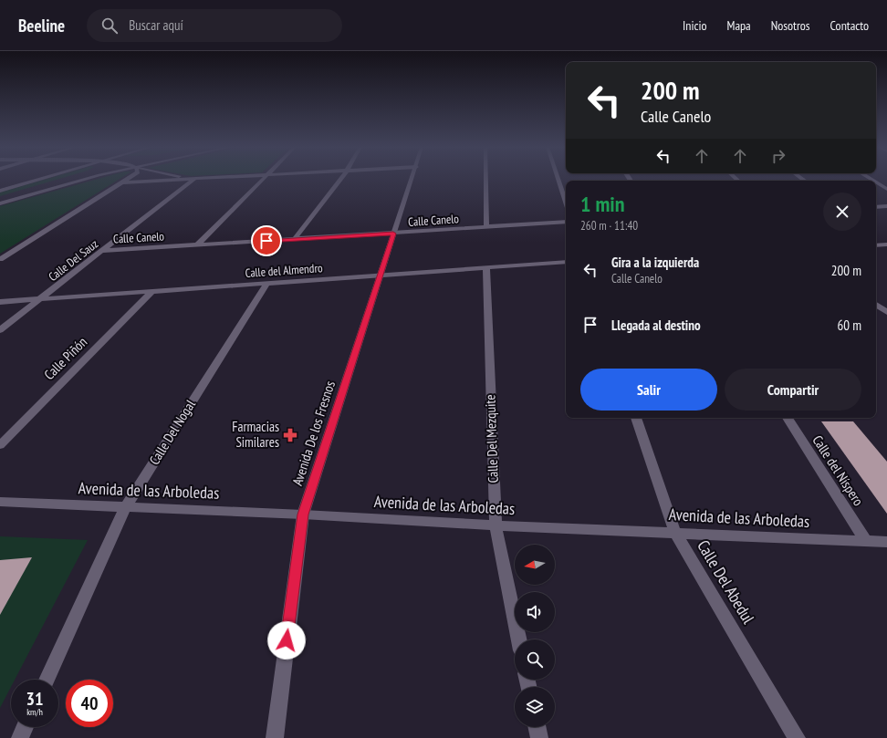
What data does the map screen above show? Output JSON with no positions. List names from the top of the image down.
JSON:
{
  "streets": {
    "street": [
      "Calle Canelo",
      "Calle Del Sauz",
      "Calle del Almendro",
      "Calle Piñón",
      "Calle Del Nogal",
      "Avenida De los Fresnos",
      "Calle Del Mezquite",
      "Calle del Níspero",
      "Avenida de las Arboledas",
      "Calle Del Abedul"
    ]
  },
  "crossings": [
    ["Calle Canelo", "Calle Del Sauz"],
    ["Calle Canelo", "Avenida De los Fresnos"],
    ["Calle Del Sauz", "Calle del Almendro"],
    ["Calle del Almendro", "Calle Piñón"],
    ["Calle del Almendro", "Calle Del Nogal"],
    ["Calle del Almendro", "Avenida De los Fresnos"],
    ["Calle del Almendro", "Calle Del Mezquite"],
    ["Calle Del Nogal", "Avenida de las Arboledas"],
    ["Avenida De los Fresnos", "Avenida de las Arboledas"],
    ["Calle Del Mezquite", "Avenida de las Arboledas"],
    ["Calle del Níspero", "Avenida de las Arboledas"],
    ["Avenida de las Arboledas", "Calle Del Abedul"]
  ],
  "places": {
    "pharmacy": ["Farmacias Similares"]
  },
  "north": "left",
  "page": {
    "header": "Beeline",
    "search": "Buscar aquí",
    "nav": [
      "Inicio",
      "Mapa",
      "Nosotros",
      "Contacto"
    ],
    "turn": ["200 m", "Calle Canelo"],
    "heading": ["1 min", "260 m · 11:40"],
    "list": [
      {
        "name": "Gira a la izquierda",
        "note": "Calle Canelo",
        "value": "200 m"
      },
      {
        "name": "Llegada al destino",
        "value": "60 m"
      }
    ],
    "buttons": ["Salir", "Compartir"],
    "speed": "31 km/h",
    "limit": "40"
  }
}
